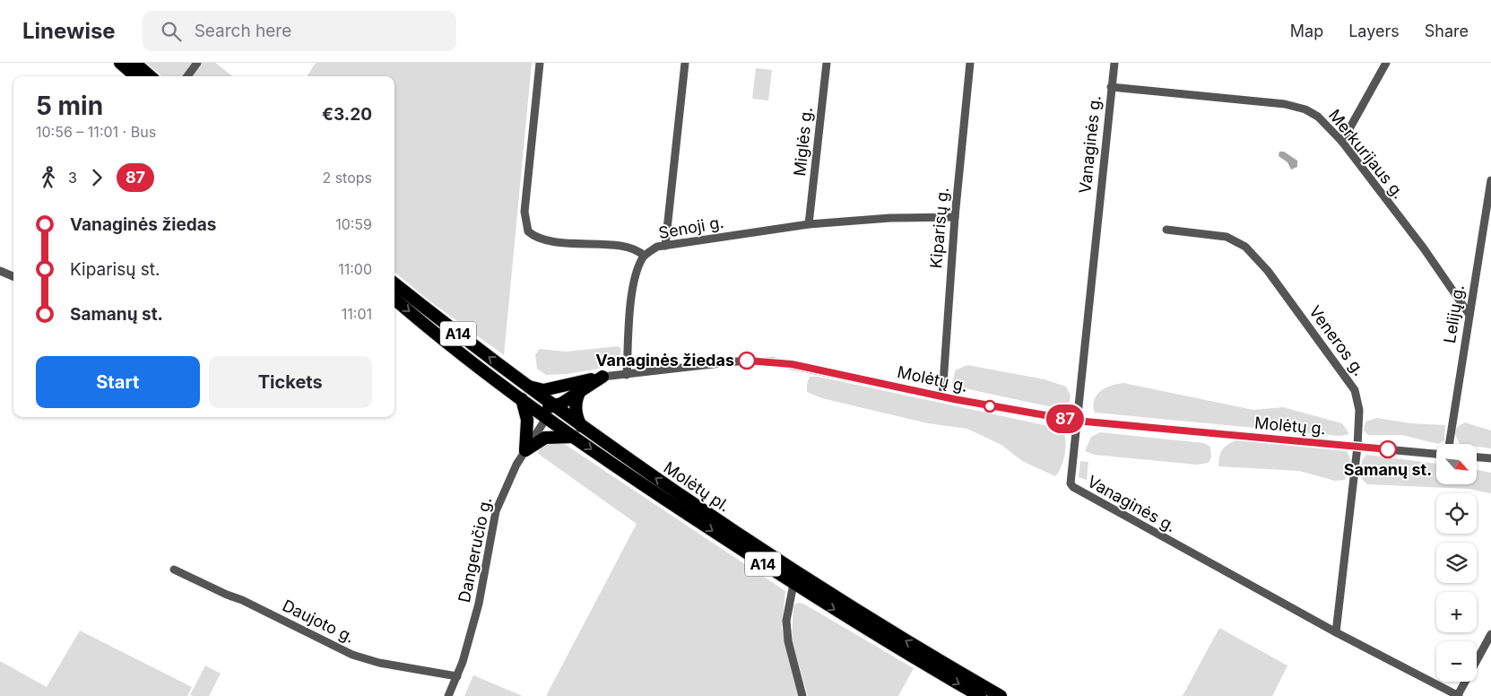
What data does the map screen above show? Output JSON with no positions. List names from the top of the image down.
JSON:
{
  "streets": {
    "highway": ["A14", "Molėtų pl."],
    "street": [
      "Miglės g.",
      "Vanaginės g.",
      "Merkurijaus g.",
      "Senoji g.",
      "Kiparisų g.",
      "Lelijų g.",
      "Veneros g.",
      "Molėtų g.",
      "Dangeručio g.",
      "Daujoto g."
    ]
  },
  "crossings": [
    ["Miglės g.", "Senoji g."],
    ["Vanaginės g.", "Merkurijaus g."],
    ["Vanaginės g.", "Veneros g."],
    ["Vanaginės g.", "Molėtų g."],
    ["Merkurijaus g.", "Lelijų g."],
    ["Senoji g.", "Kiparisų g."],
    ["Kiparisų g.", "Molėtų g."],
    ["Veneros g.", "Molėtų g."],
    ["Molėtų pl.", "Dangeručio g."],
    ["Dangeručio g.", "Daujoto g."]
  ],
  "places": ["Vanaginės žiedas", "Samanų st."],
  "lines": ["bus line 87"],
  "north": "bottom right",
  "page": {
    "header": "Linewise",
    "search": "Search here",
    "nav": ["Map", "Layers", "Share"],
    "on_map": "87",
    "heading": ["5 min", "10:56 – 11:01 · Bus", "€3.20"],
    "legs": ["3", "87", "2 stops"],
    "list": [
      {
        "name": "Vanaginės žiedas",
        "value": "10:59"
      },
      {
        "name": "Kiparisų st.",
        "value": "11:00"
      },
      {
        "name": "Samanų st.",
        "value": "11:01"
      }
    ],
    "buttons": ["Start", "Tickets"],
    "map_buttons": ["+", "−"]
  }
}
